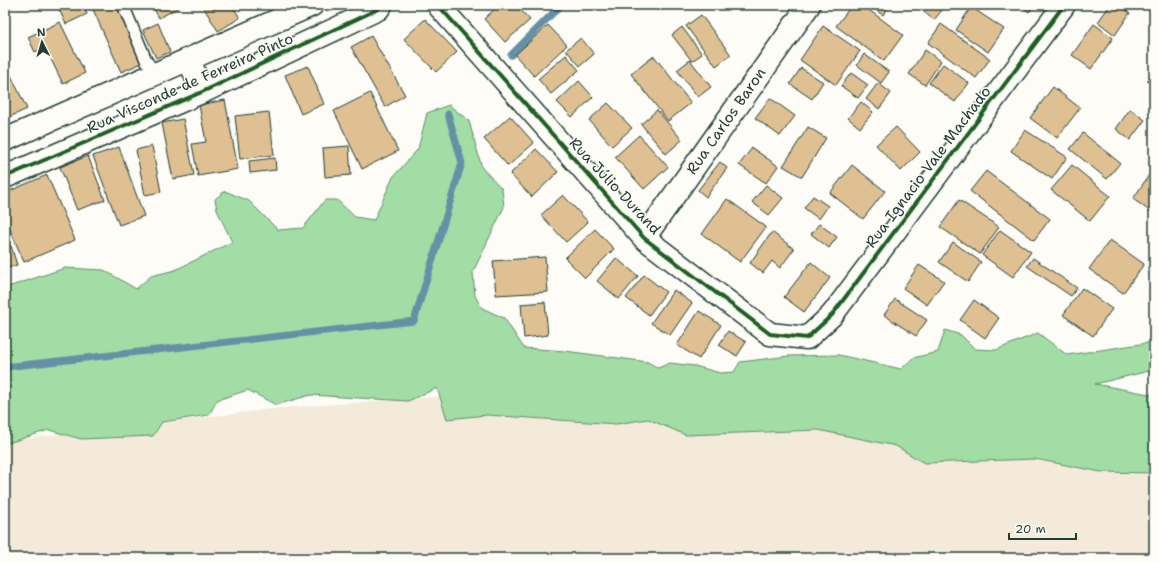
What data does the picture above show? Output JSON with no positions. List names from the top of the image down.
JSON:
{
  "streets": {
    "street": [
      "Rua Visconde de Ferreira Pinto",
      "Rua Carlos Baron",
      "Rua Ignacio Vale Machado",
      "Rua Júlio Durand"
    ]
  },
  "crossings": [
    ["Rua Carlos Baron", "Rua Júlio Durand"],
    ["Rua Ignacio Vale Machado", "Rua Júlio Durand"]
  ],
  "scale_bar": "20 m",
  "north": "top"
}
